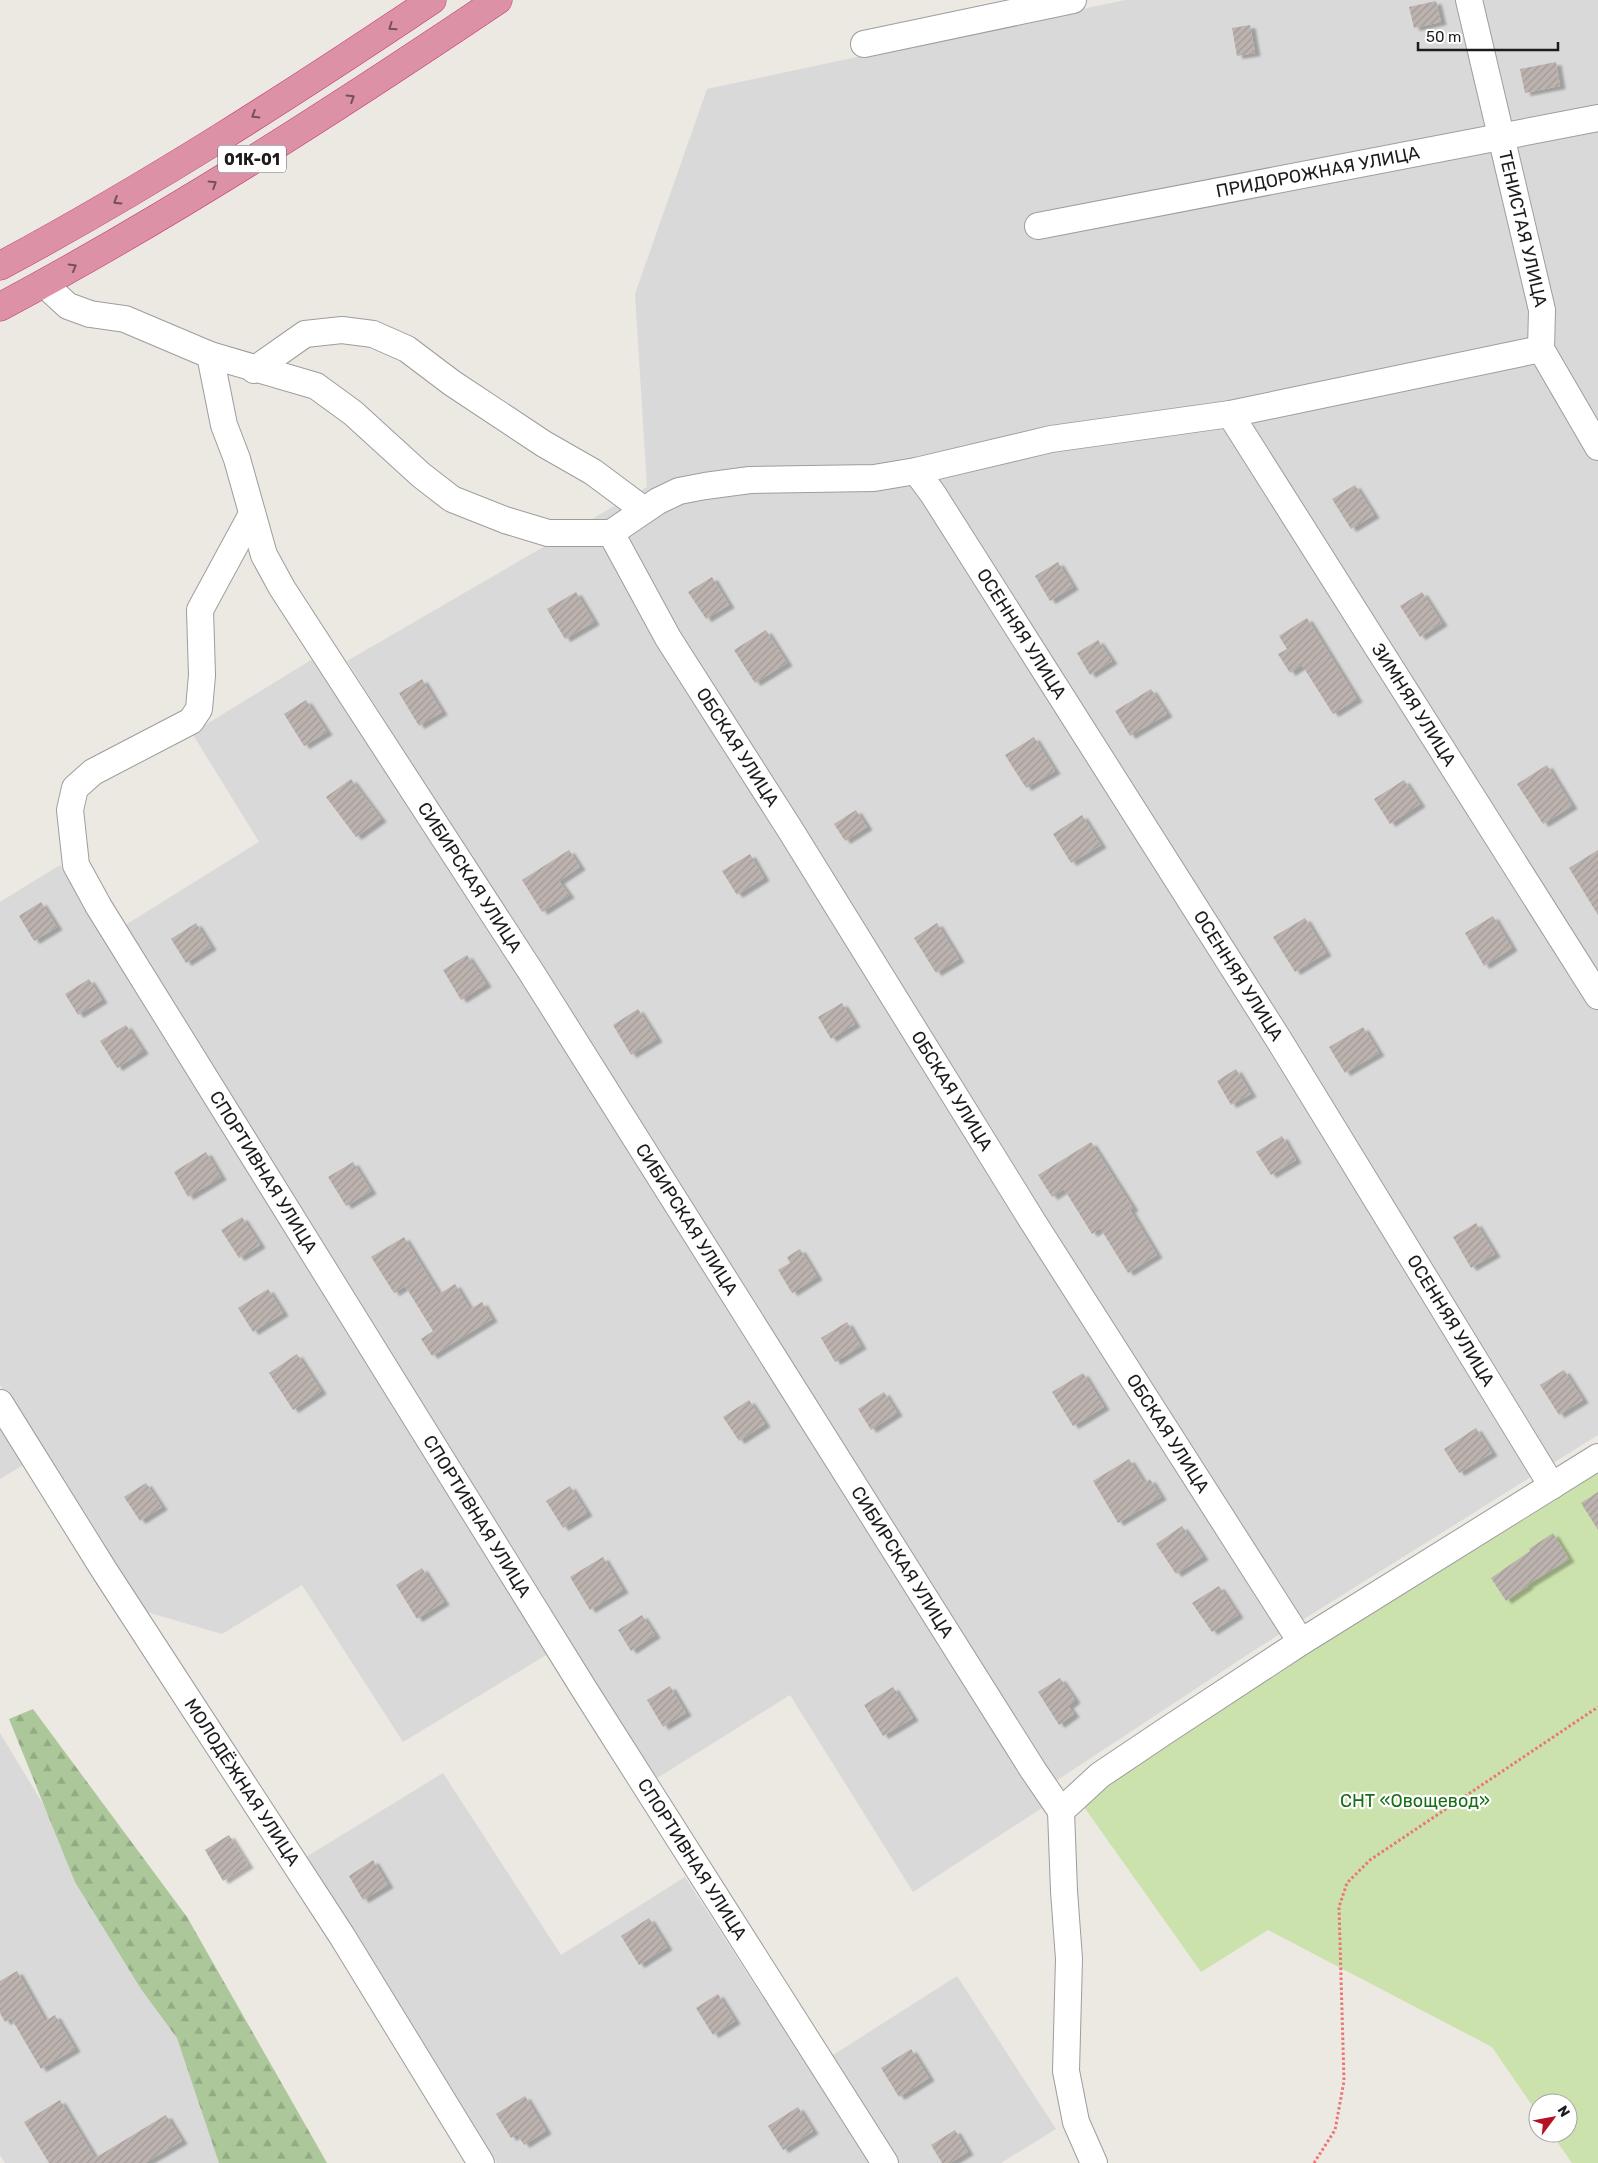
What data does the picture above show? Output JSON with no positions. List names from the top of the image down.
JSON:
{
  "streets": {
    "highway": ["01К-01"],
    "street": [
      "ПРИДОРОЖНАЯ УЛИЦА",
      "ТЕНИСТАЯ УЛИЦА",
      "ОСЕННЯЯ УЛИЦА",
      "ЗИМНЯЯ УЛИЦА",
      "ОБСКАЯ УЛИЦА",
      "СИБИРСКАЯ УЛИЦА",
      "СПОРТИВНАЯ УЛИЦА",
      "МОЛОДЁЖНАЯ УЛИЦА"
    ]
  },
  "crossings": [
    ["ПРИДОРОЖНАЯ УЛИЦА", "ТЕНИСТАЯ УЛИЦА"],
    ["СИБИРСКАЯ УЛИЦА", "СПОРТИВНАЯ УЛИЦА"]
  ],
  "parks": ["СНТ «Овощевод»"],
  "scale_bar": "50 m",
  "north": "top right"
}
